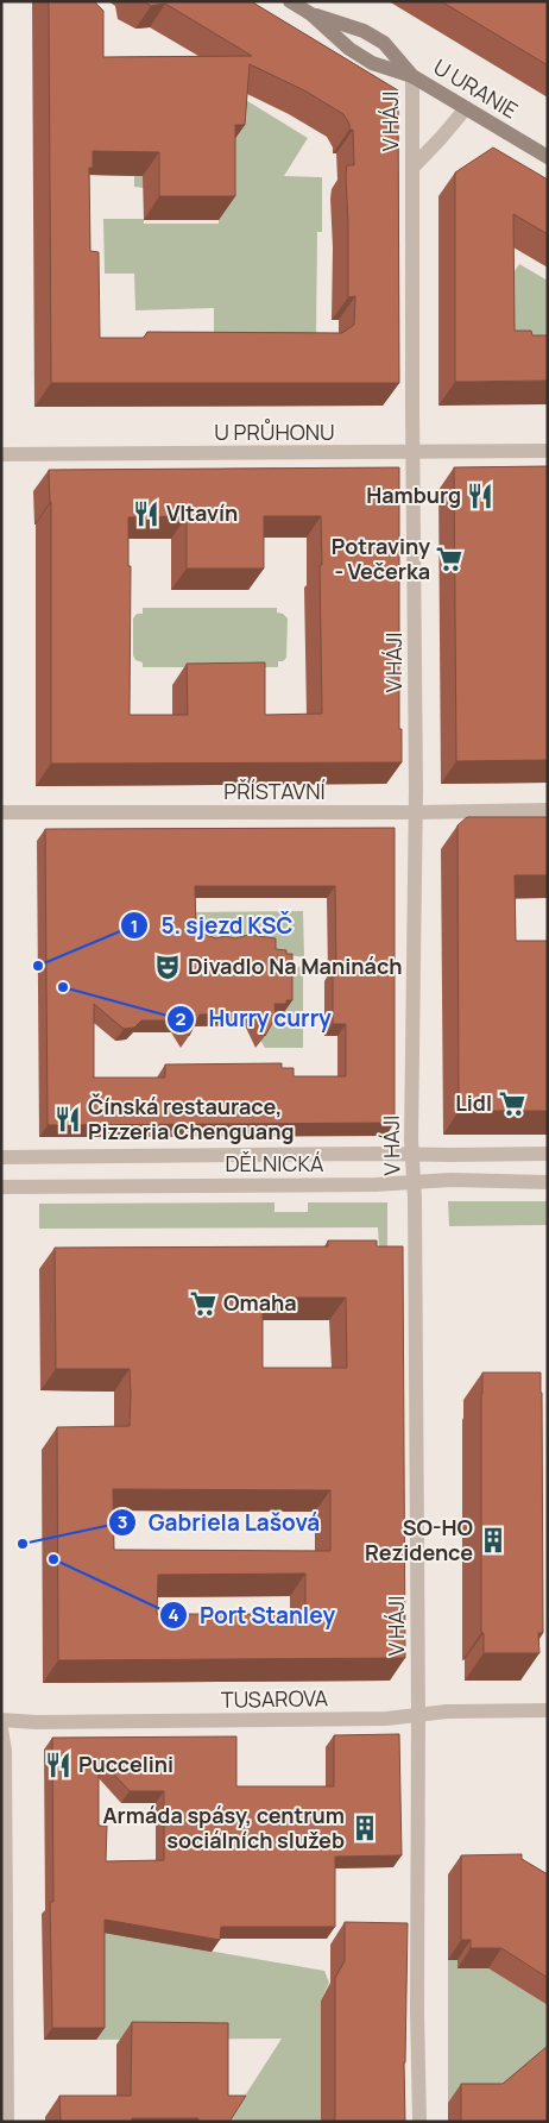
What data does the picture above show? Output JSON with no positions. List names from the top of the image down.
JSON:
{
  "streets": {
    "main road": ["U URANIE"],
    "street": [
      "V HÁJI",
      "U PRŮHONU",
      "PŘÍSTAVNÍ",
      "DĚLNICKÁ",
      "TUSAROVA"
    ]
  },
  "crossings": [
    ["U URANIE", "V HÁJI"],
    ["V HÁJI", "U PRŮHONU"],
    ["V HÁJI", "PŘÍSTAVNÍ"],
    ["V HÁJI", "DĚLNICKÁ"],
    ["V HÁJI", "TUSAROVA"]
  ],
  "places": {
    "restaurant": [
      "Hamburg",
      "Vltavín",
      "Čínská restaurace, Pizzeria Chenguang",
      "Puccelini"
    ],
    "supermarket": ["Potraviny - Večerka", "Lidl", "Omaha"],
    "other": [
      "5. sjezd KSČ",
      "Hurry curry",
      "Gabriela Lašová",
      "Port Stanley"
    ],
    "theatre": ["Divadlo Na Maninách"],
    "building": ["SO-HO Rezidence", "Armáda spásy, centrum sociálních služeb"]
  }
}
